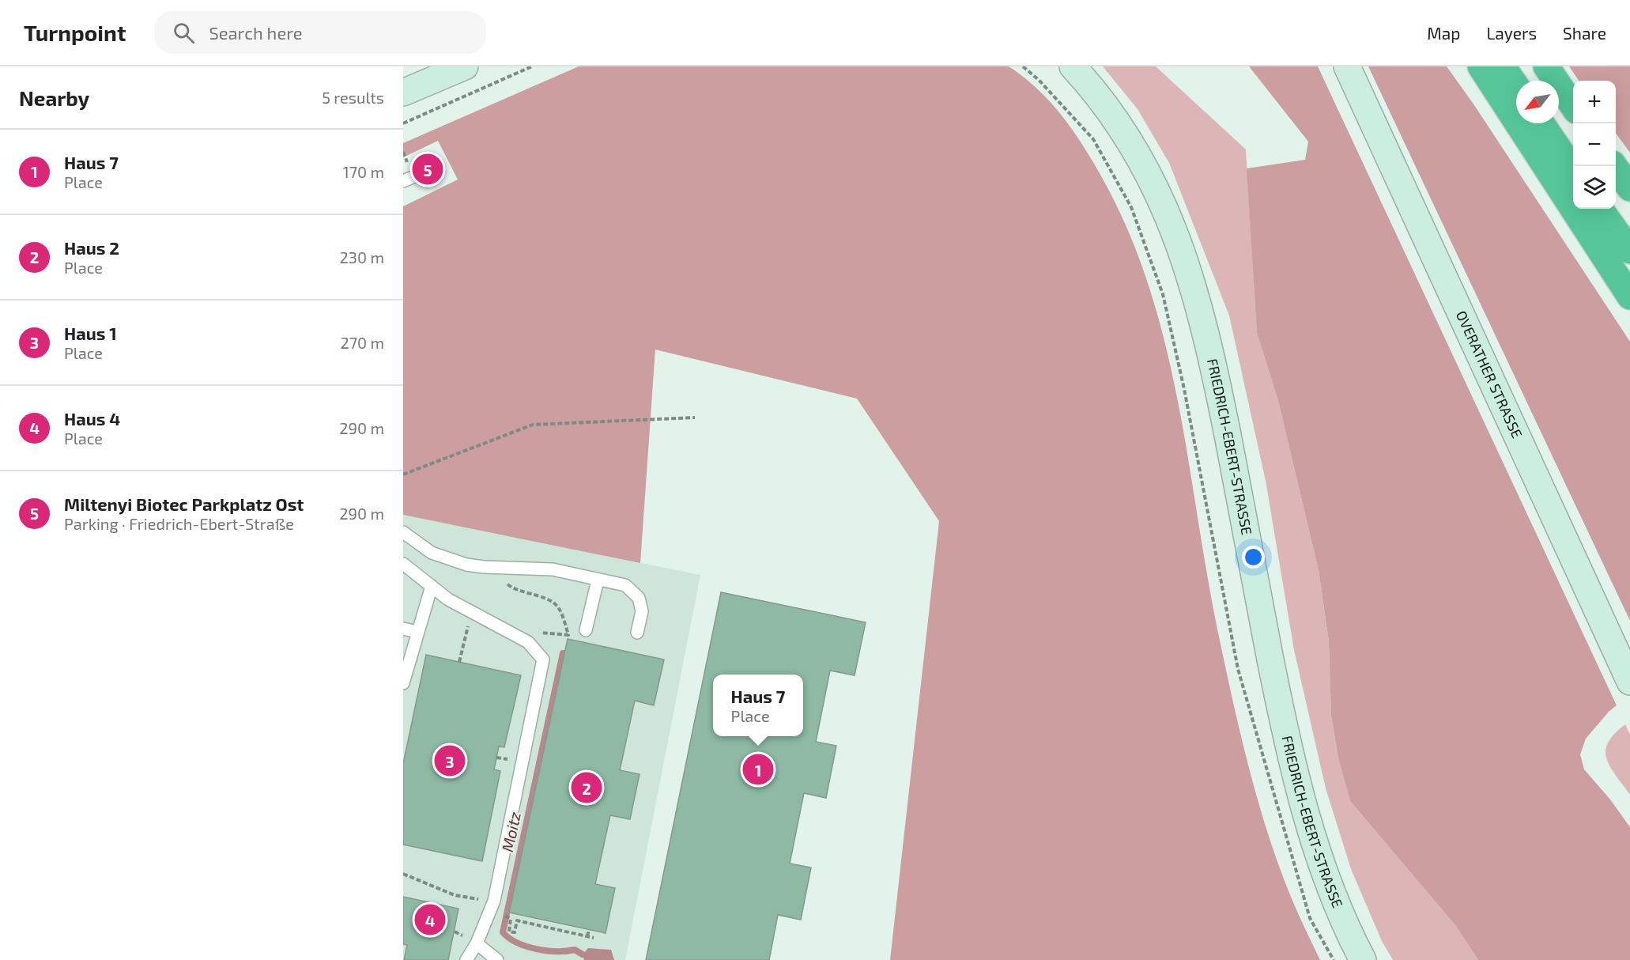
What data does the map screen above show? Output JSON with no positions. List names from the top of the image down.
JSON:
{
  "streets": {
    "main road": ["OVERATHER STRASSE", "FRIEDRICH-EBERT-STRASSE"]
  },
  "water": ["Moitz"],
  "north": "bottom left",
  "page": {
    "header": "Turnpoint",
    "search": "Search here",
    "nav": ["Map", "Layers", "Share"],
    "heading": ["Nearby", "5 results"],
    "map_buttons": ["+", "−"],
    "list": [
      {
        "mark": "1",
        "name": "Haus 7",
        "note": "Place",
        "value": "170 m"
      },
      {
        "mark": "2",
        "name": "Haus 2",
        "note": "Place",
        "value": "230 m"
      },
      {
        "mark": "3",
        "name": "Haus 1",
        "note": "Place",
        "value": "270 m"
      },
      {
        "mark": "4",
        "name": "Haus 4",
        "note": "Place",
        "value": "290 m"
      },
      {
        "mark": "5",
        "name": "Miltenyi Biotec Parkplatz Ost",
        "note": "Parking · Friedrich-Ebert-Straße",
        "value": "290 m"
      }
    ],
    "pins": [
      "5",
      "3",
      "1",
      "2",
      "4"
    ],
    "popup": ["Haus 7", "Place"]
  }
}
